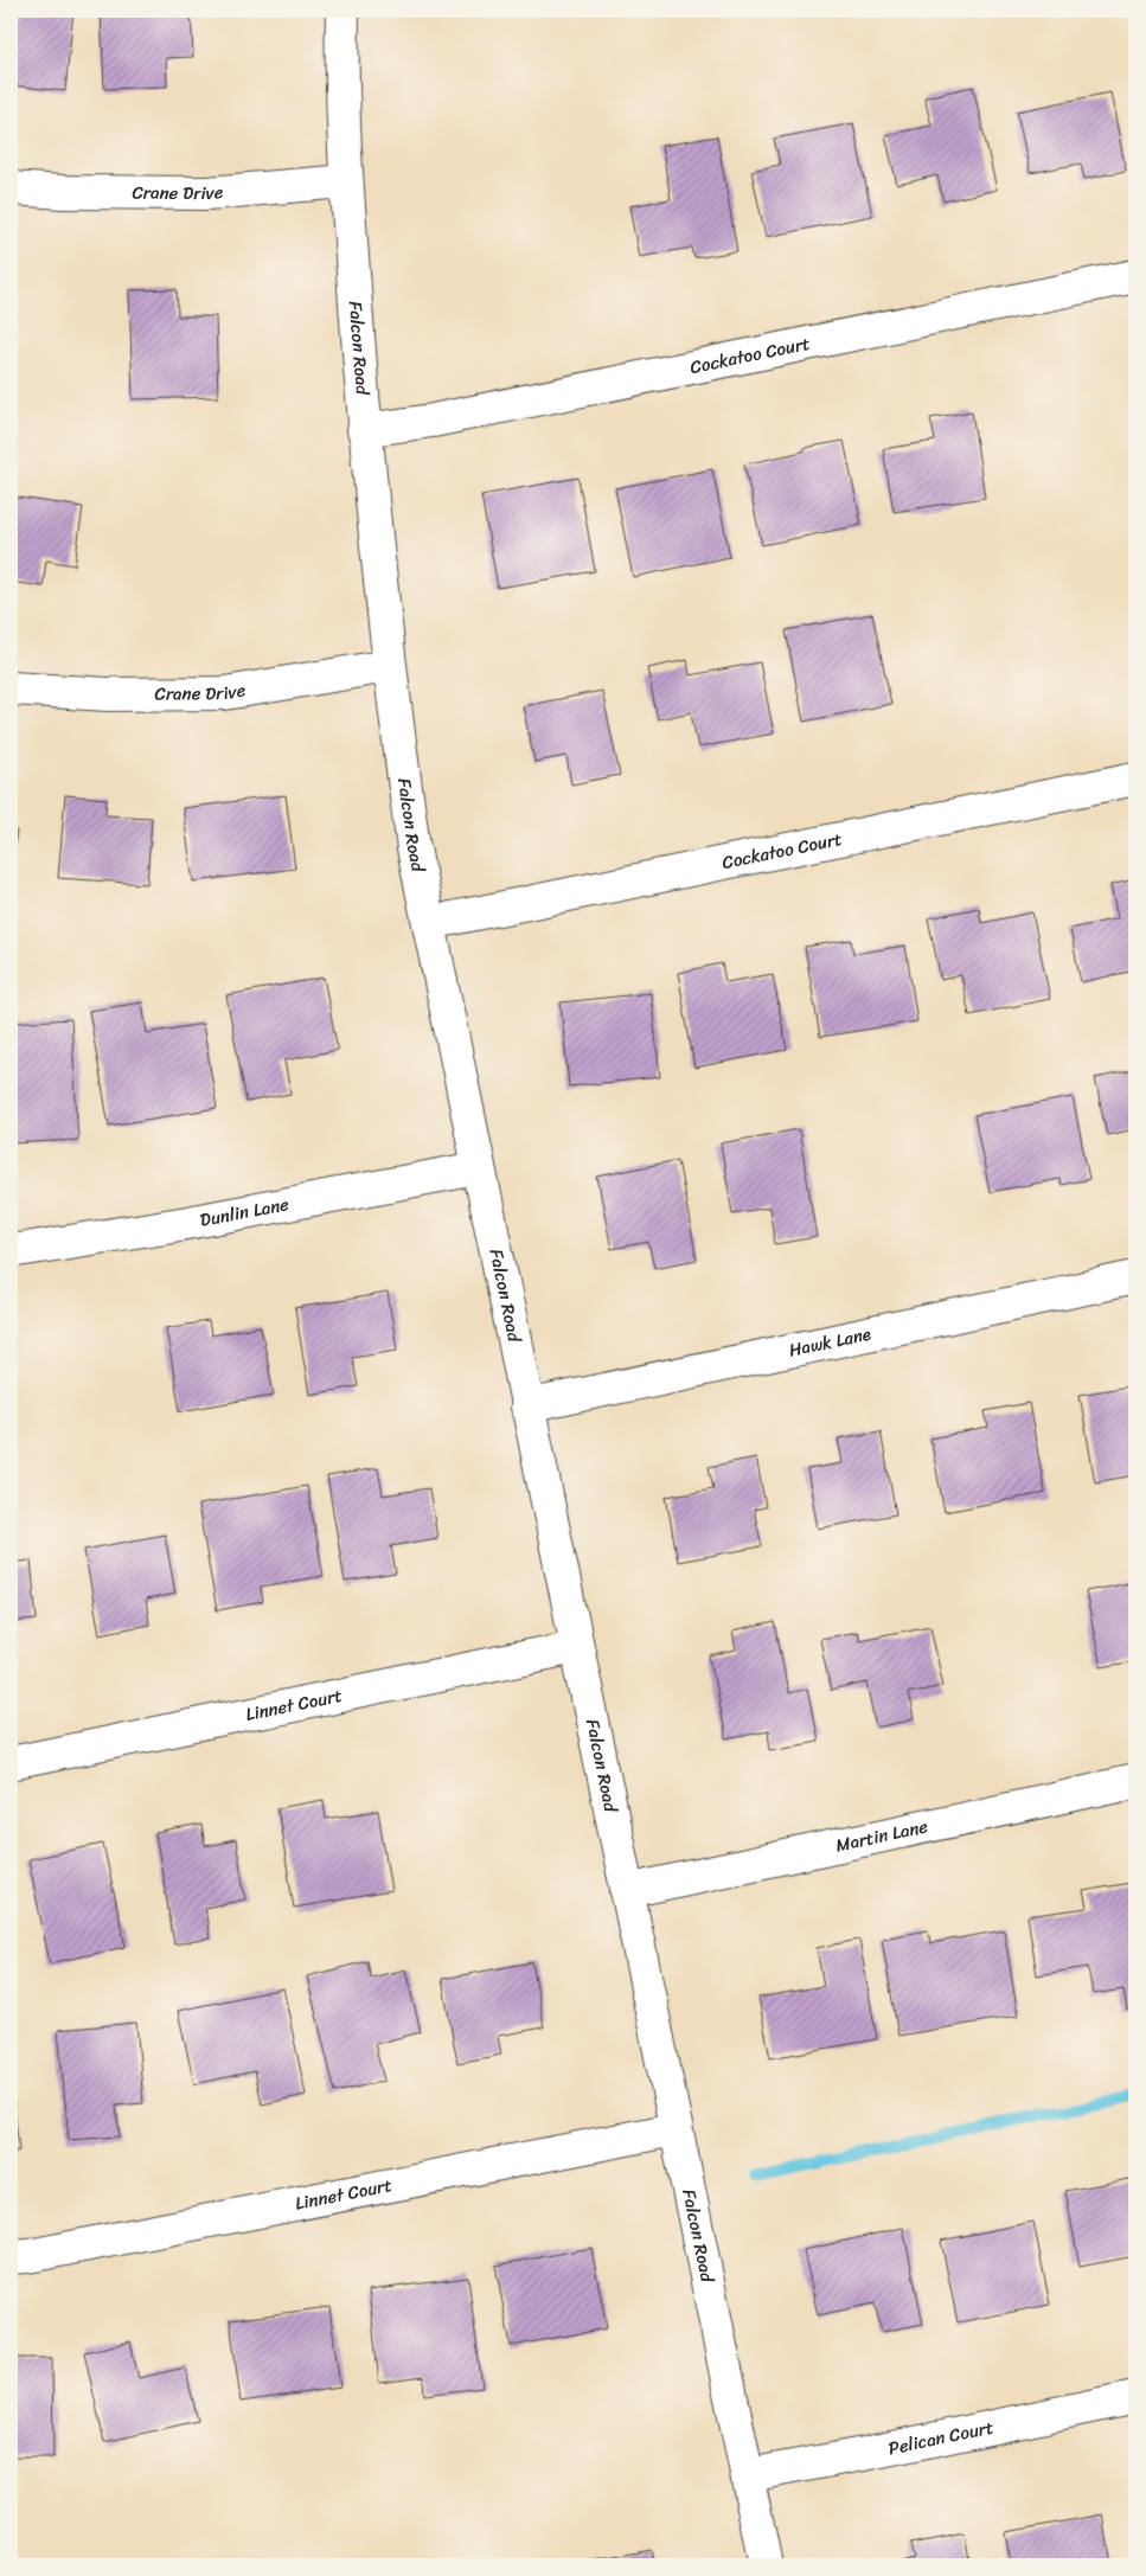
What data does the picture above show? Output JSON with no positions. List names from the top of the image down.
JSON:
{
  "streets": {
    "street": [
      "Crane Drive",
      "Falcon Road",
      "Cockatoo Court",
      "Dunlin Lane",
      "Hawk Lane",
      "Linnet Court",
      "Martin Lane",
      "Pelican Court"
    ]
  },
  "crossings": [
    ["Crane Drive", "Falcon Road"],
    ["Falcon Road", "Cockatoo Court"],
    ["Falcon Road", "Dunlin Lane"],
    ["Falcon Road", "Hawk Lane"],
    ["Falcon Road", "Linnet Court"],
    ["Falcon Road", "Martin Lane"],
    ["Falcon Road", "Pelican Court"]
  ]
}
